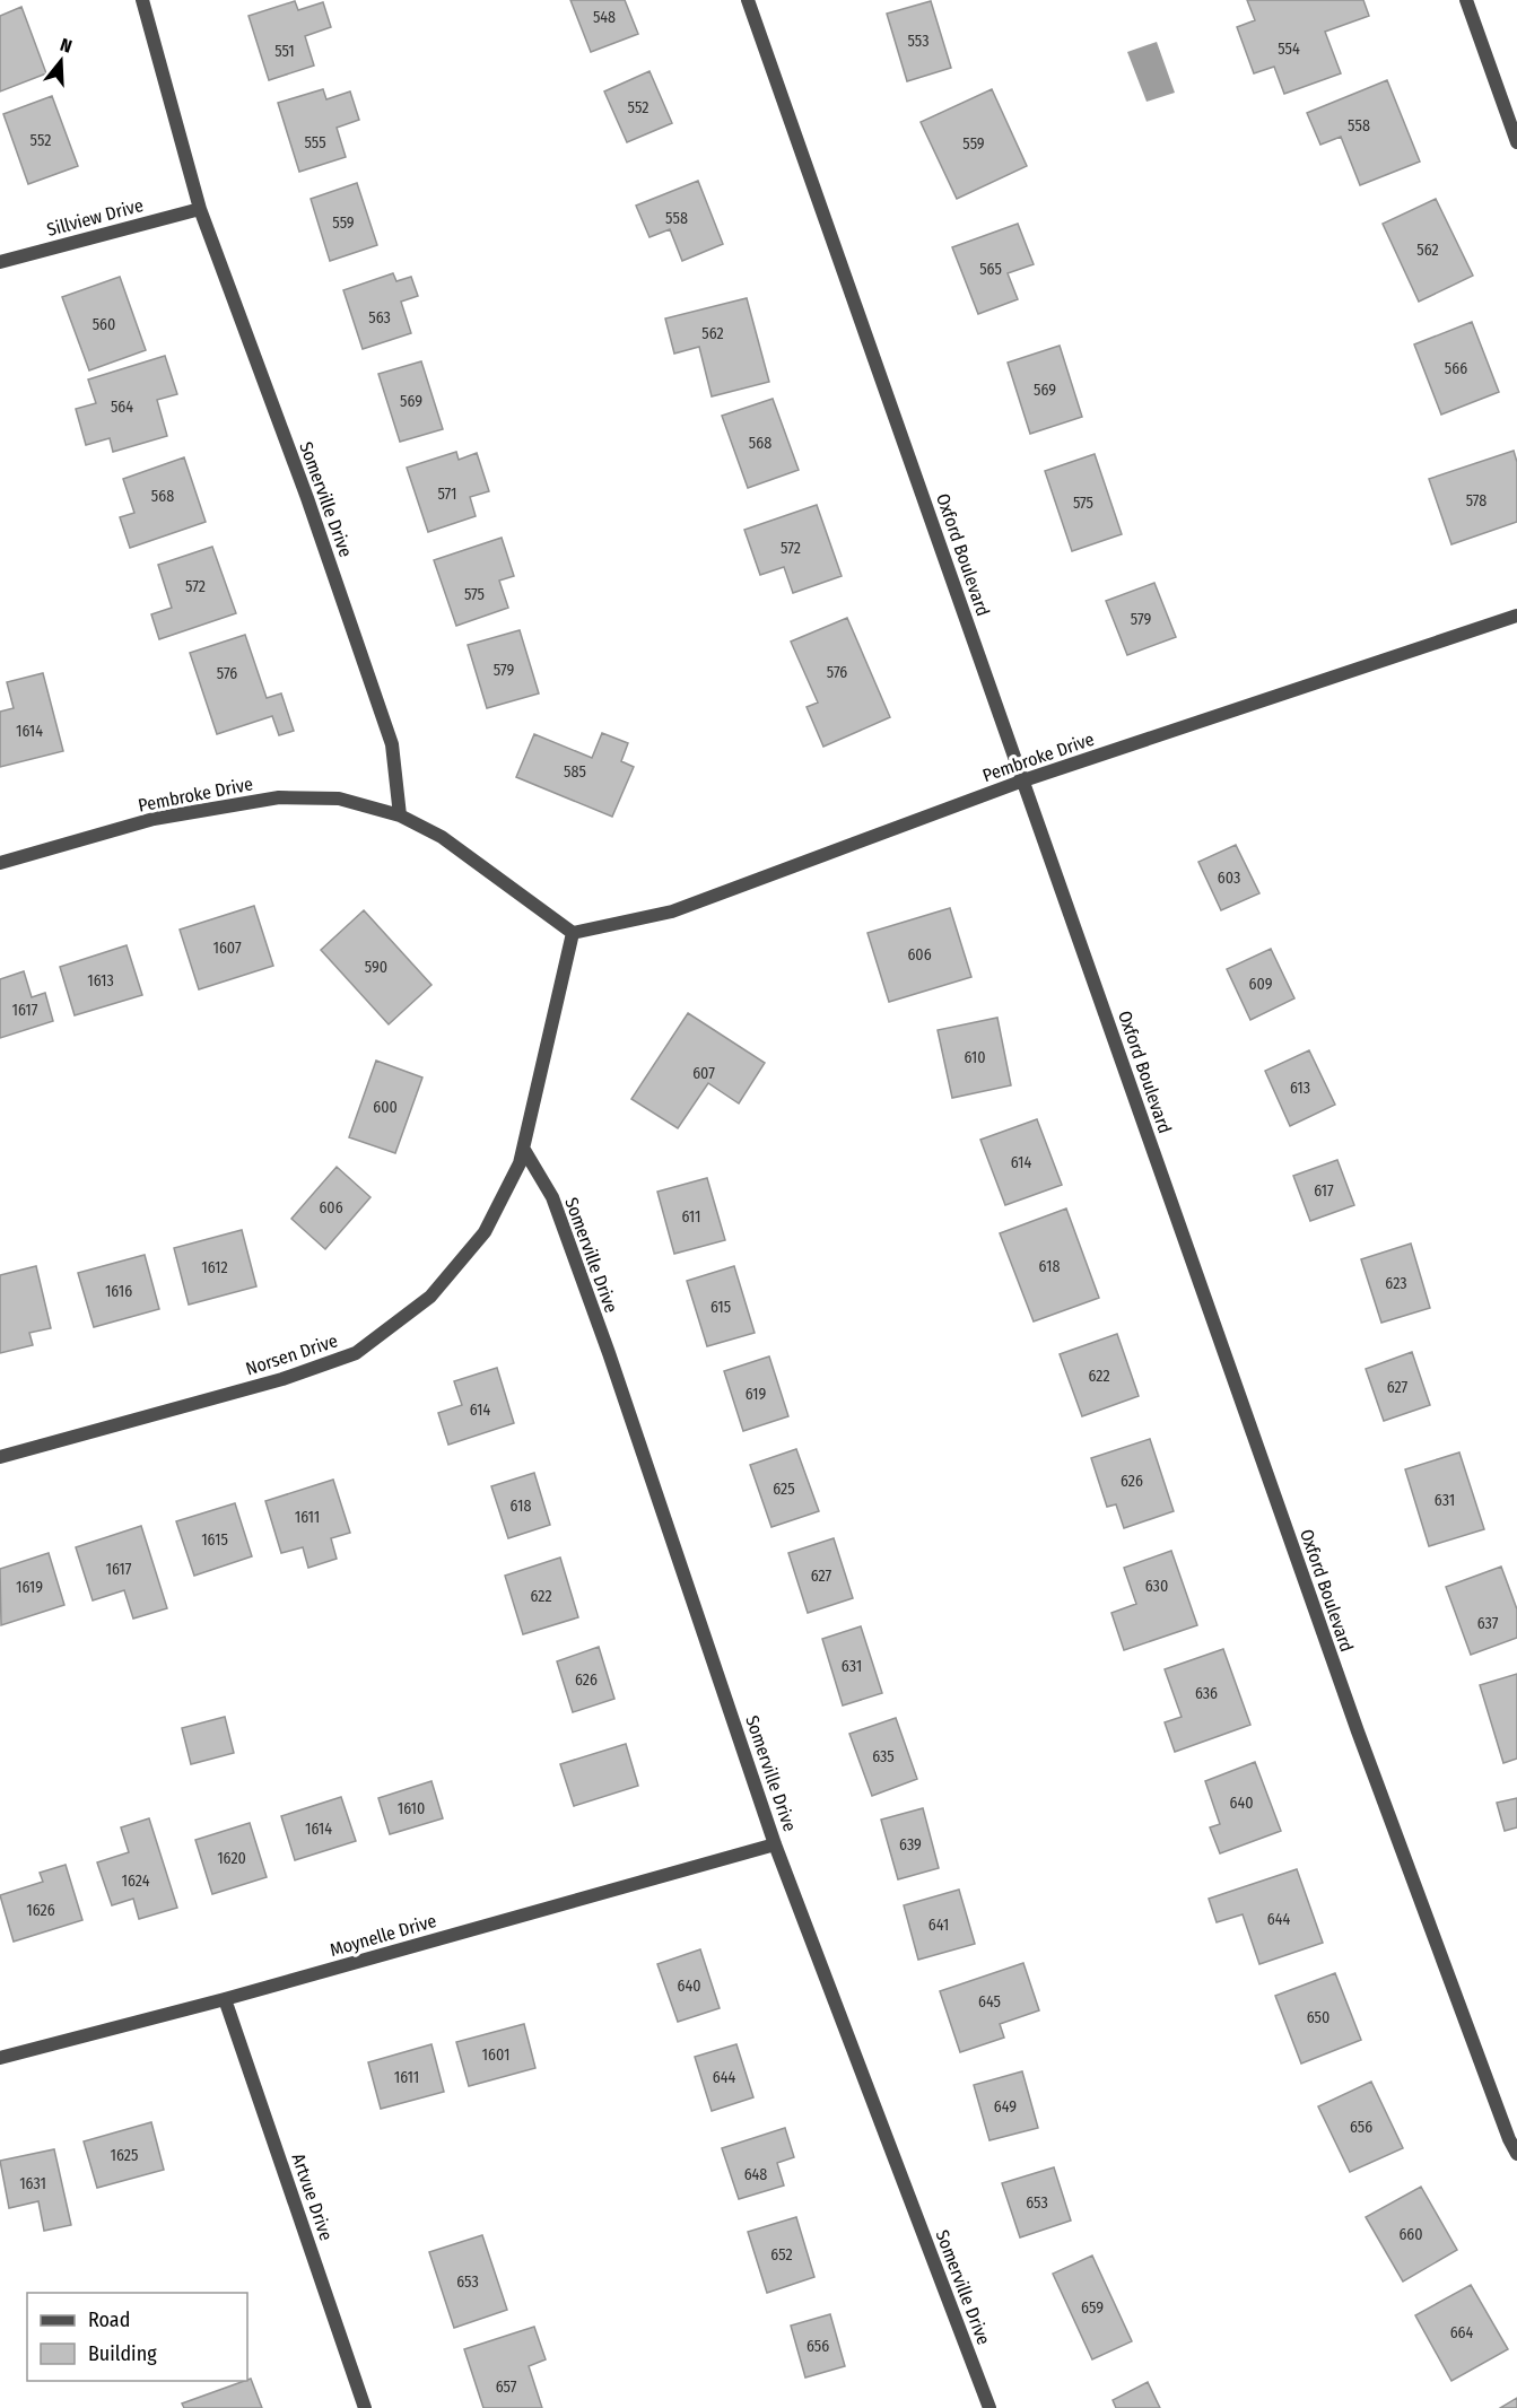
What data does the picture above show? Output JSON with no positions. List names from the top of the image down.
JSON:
{
  "streets": {
    "street": [
      "Sillview Drive",
      "Somerville Drive",
      "Oxford Boulevard",
      "Pembroke Drive",
      "Norsen Drive",
      "Moynelle Drive",
      "Artvue Drive"
    ]
  },
  "crossings": [
    ["Sillview Drive", "Somerville Drive"],
    ["Somerville Drive", "Pembroke Drive"],
    ["Somerville Drive", "Norsen Drive"],
    ["Somerville Drive", "Moynelle Drive"],
    ["Oxford Boulevard", "Pembroke Drive"],
    ["Pembroke Drive", "Norsen Drive"],
    ["Moynelle Drive", "Artvue Drive"]
  ],
  "house_numbers": [
    "548",
    "553",
    "554",
    "551",
    "552",
    "558",
    "552",
    "555",
    "559",
    "558",
    "559",
    "562",
    "565",
    "563",
    "560",
    "562",
    "566",
    "569",
    "569",
    "564",
    "568",
    "571",
    "568",
    "578",
    "575",
    "572",
    "572",
    "575",
    "579",
    "579",
    "576",
    "576",
    "1614",
    "585",
    "603",
    "1607",
    "606",
    "590",
    "1613",
    "609",
    "1617",
    "610",
    "607",
    "613",
    "600",
    "614",
    "617",
    "606",
    "611",
    "618",
    "1612",
    "623",
    "1616",
    "615",
    "622",
    "627",
    "619",
    "614",
    "626",
    "625",
    "631",
    "618",
    "1611",
    "1615",
    "1617",
    "627",
    "630",
    "1619",
    "622",
    "637",
    "631",
    "626",
    "636",
    "635",
    "640",
    "1610",
    "1614",
    "639",
    "1620",
    "1624",
    "1626",
    "644",
    "641",
    "640",
    "645",
    "650",
    "1601",
    "1611",
    "644",
    "649",
    "656",
    "1625",
    "648",
    "1631",
    "653",
    "660",
    "652",
    "653",
    "659",
    "664",
    "656",
    "657"
  ],
  "legend": ["Road", "Building"],
  "north": "top"
}
